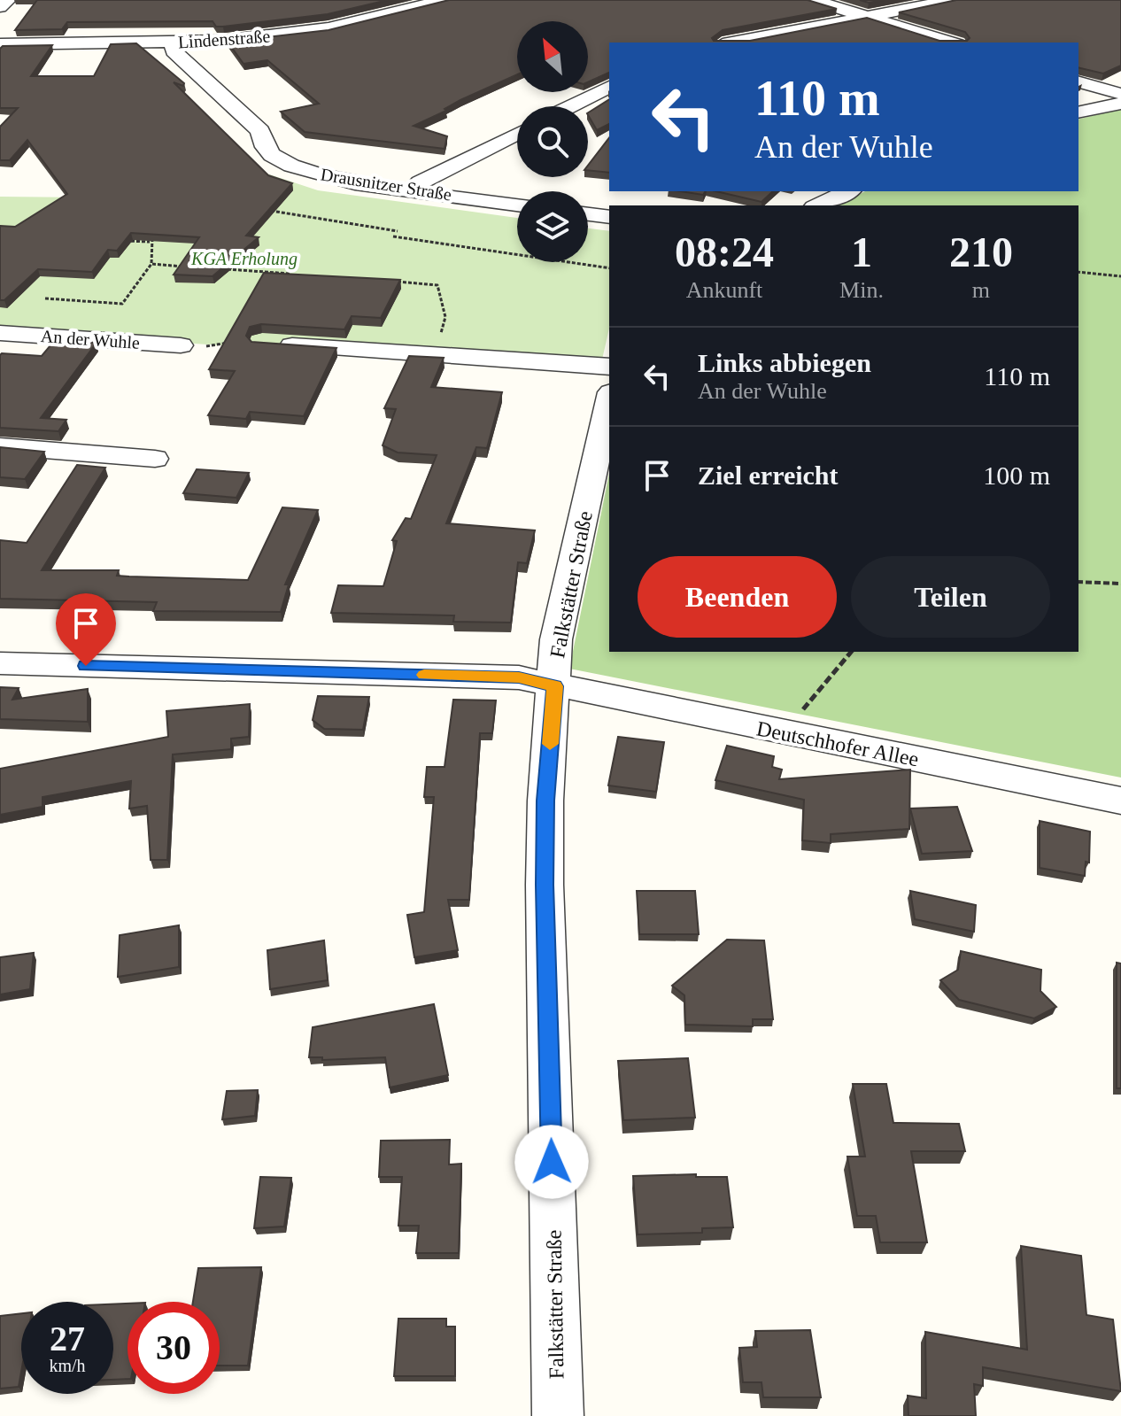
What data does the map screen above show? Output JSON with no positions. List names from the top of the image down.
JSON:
{
  "streets": {
    "street": [
      "Lindenstraße",
      "Drausnitzer Straße",
      "An der Wuhle",
      "Falkstätter Straße",
      "Deutschhofer Allee"
    ]
  },
  "crossings": [
    ["Lindenstraße", "Drausnitzer Straße"],
    ["Falkstätter Straße", "Deutschhofer Allee"]
  ],
  "parks": ["KGA Erholung"],
  "north": "top left",
  "page": {
    "turn": ["110 m", "An der Wuhle"],
    "eta": [
      "08:24",
      "Ankunft",
      "1",
      "Min.",
      "210",
      "m"
    ],
    "list": [
      {
        "name": "Links abbiegen",
        "note": "An der Wuhle",
        "value": "110 m"
      },
      {
        "name": "Ziel erreicht",
        "value": "100 m"
      }
    ],
    "buttons": ["Beenden", "Teilen"],
    "speed": "27 km/h",
    "limit": "30"
  }
}
